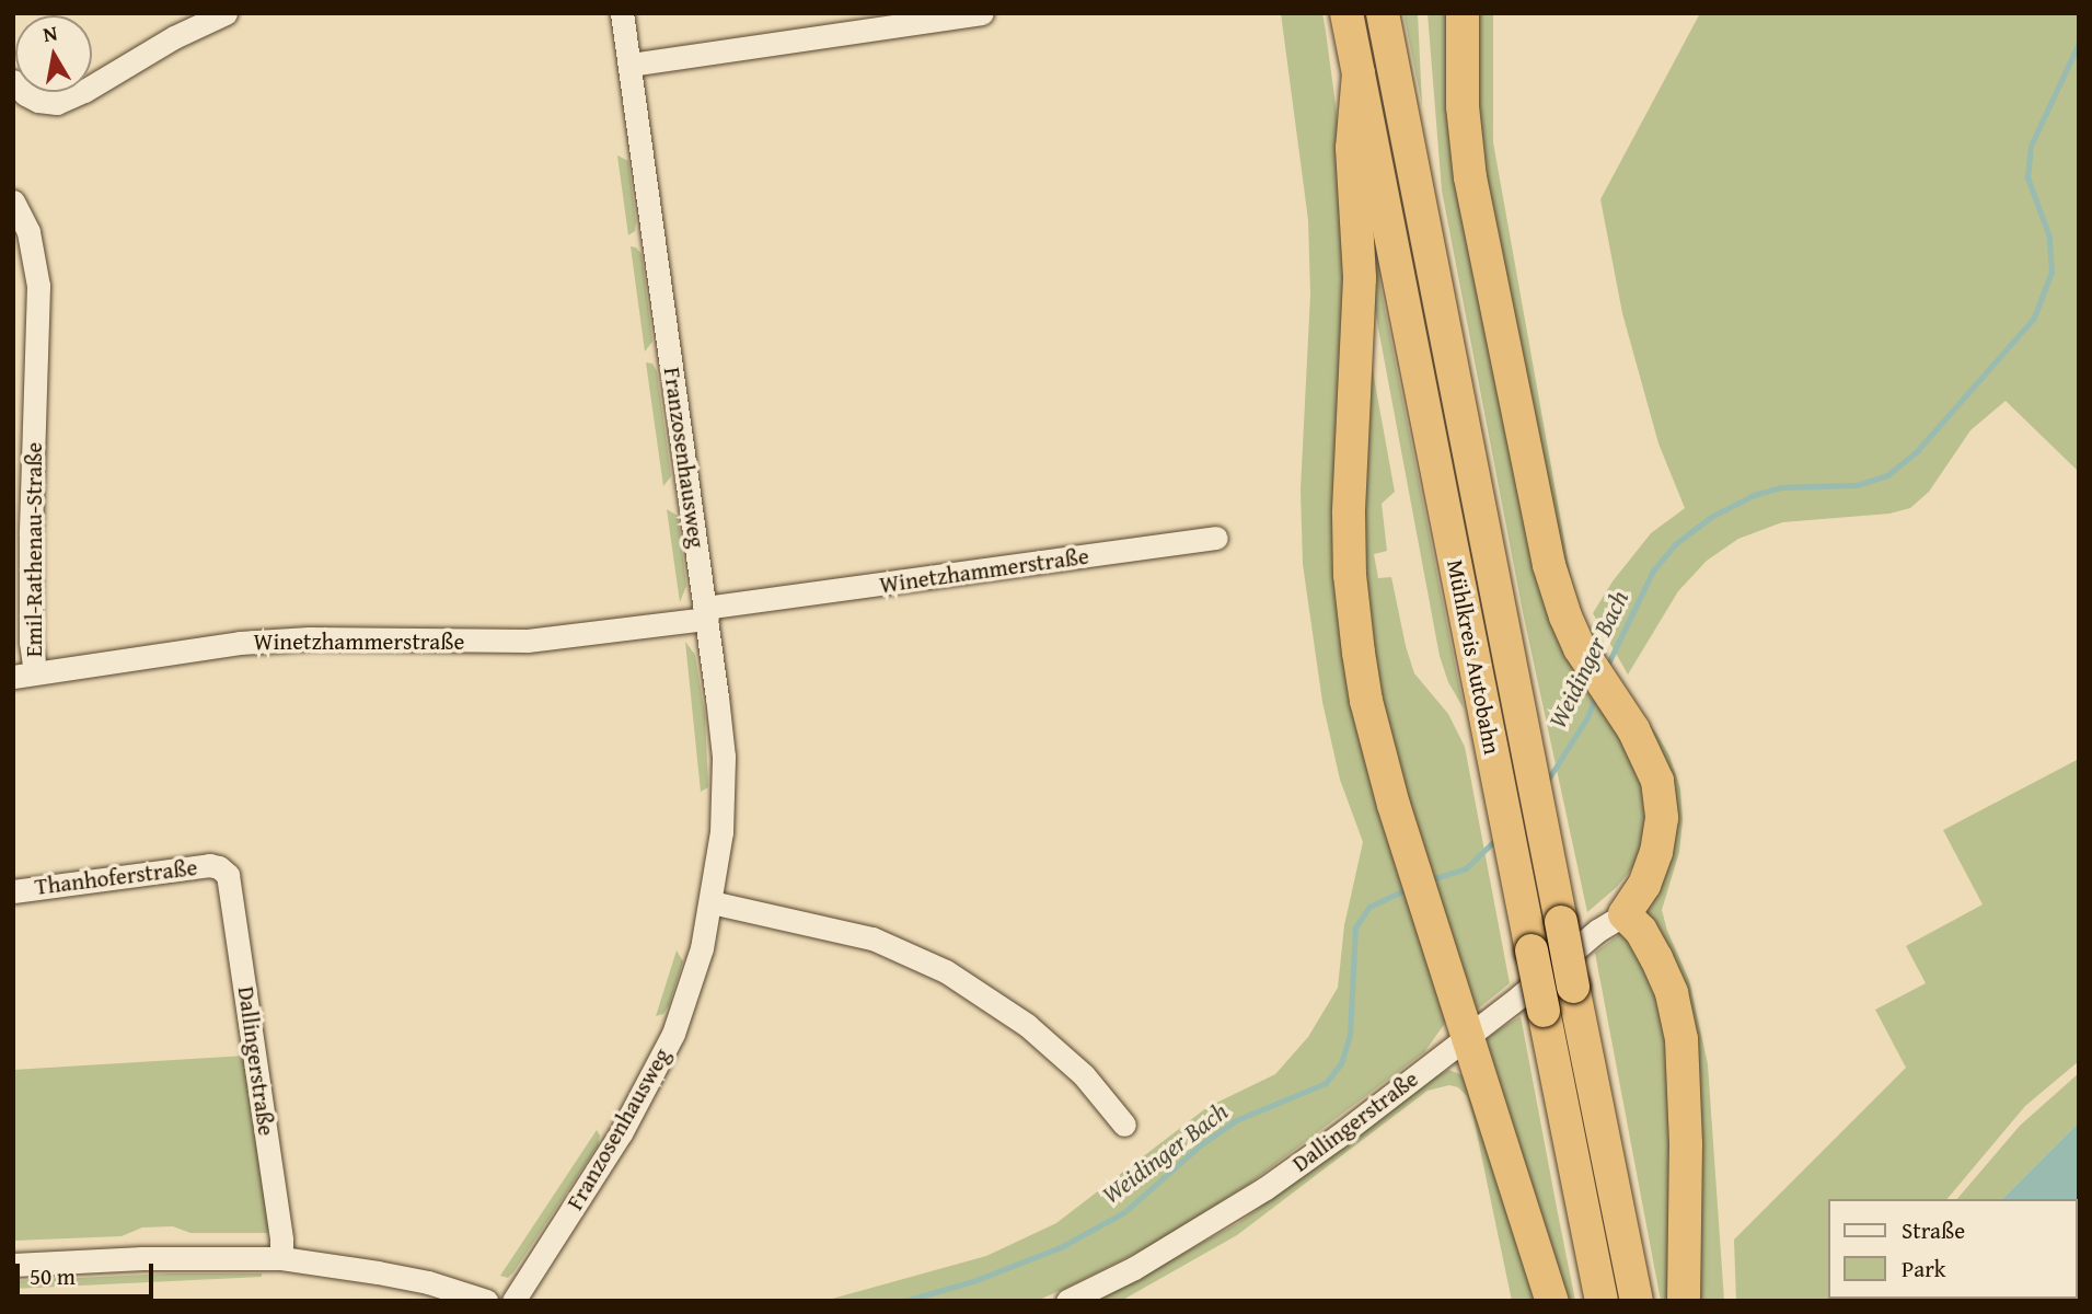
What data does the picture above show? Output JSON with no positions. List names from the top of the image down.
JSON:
{
  "streets": {
    "highway": ["Mühlkreis Autobahn"],
    "street": [
      "Franzosenhausweg",
      "Emil-Rathenau-Straße",
      "Winetzhammerstraße",
      "Thanhoferstraße",
      "Dallingerstraße"
    ]
  },
  "crossings": [
    ["Franzosenhausweg", "Winetzhammerstraße"],
    ["Emil-Rathenau-Straße", "Winetzhammerstraße"],
    ["Thanhoferstraße", "Dallingerstraße"]
  ],
  "water": ["Weidinger Bach"],
  "legend": ["Straße", "Park"],
  "scale_bar": "50 m",
  "north": "top"
}
